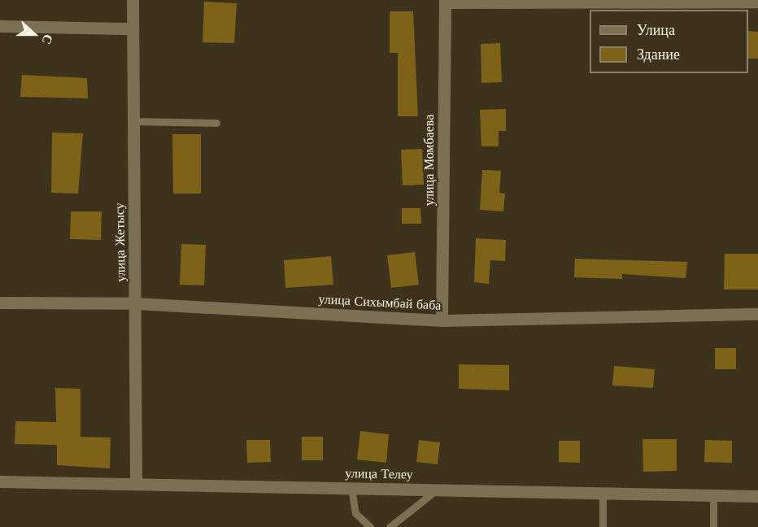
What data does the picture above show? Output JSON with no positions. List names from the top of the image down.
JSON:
{
  "streets": {
    "street": [
      "улица Момбаева",
      "улица Жетысу",
      "улица Сихымбай баба",
      "улица Телеу"
    ]
  },
  "crossings": [
    ["улица Момбаева", "улица Сихымбай баба"],
    ["улица Жетысу", "улица Сихымбай баба"],
    ["улица Жетысу", "улица Телеу"]
  ],
  "legend": ["Улица", "Здание"],
  "north": "right"
}
